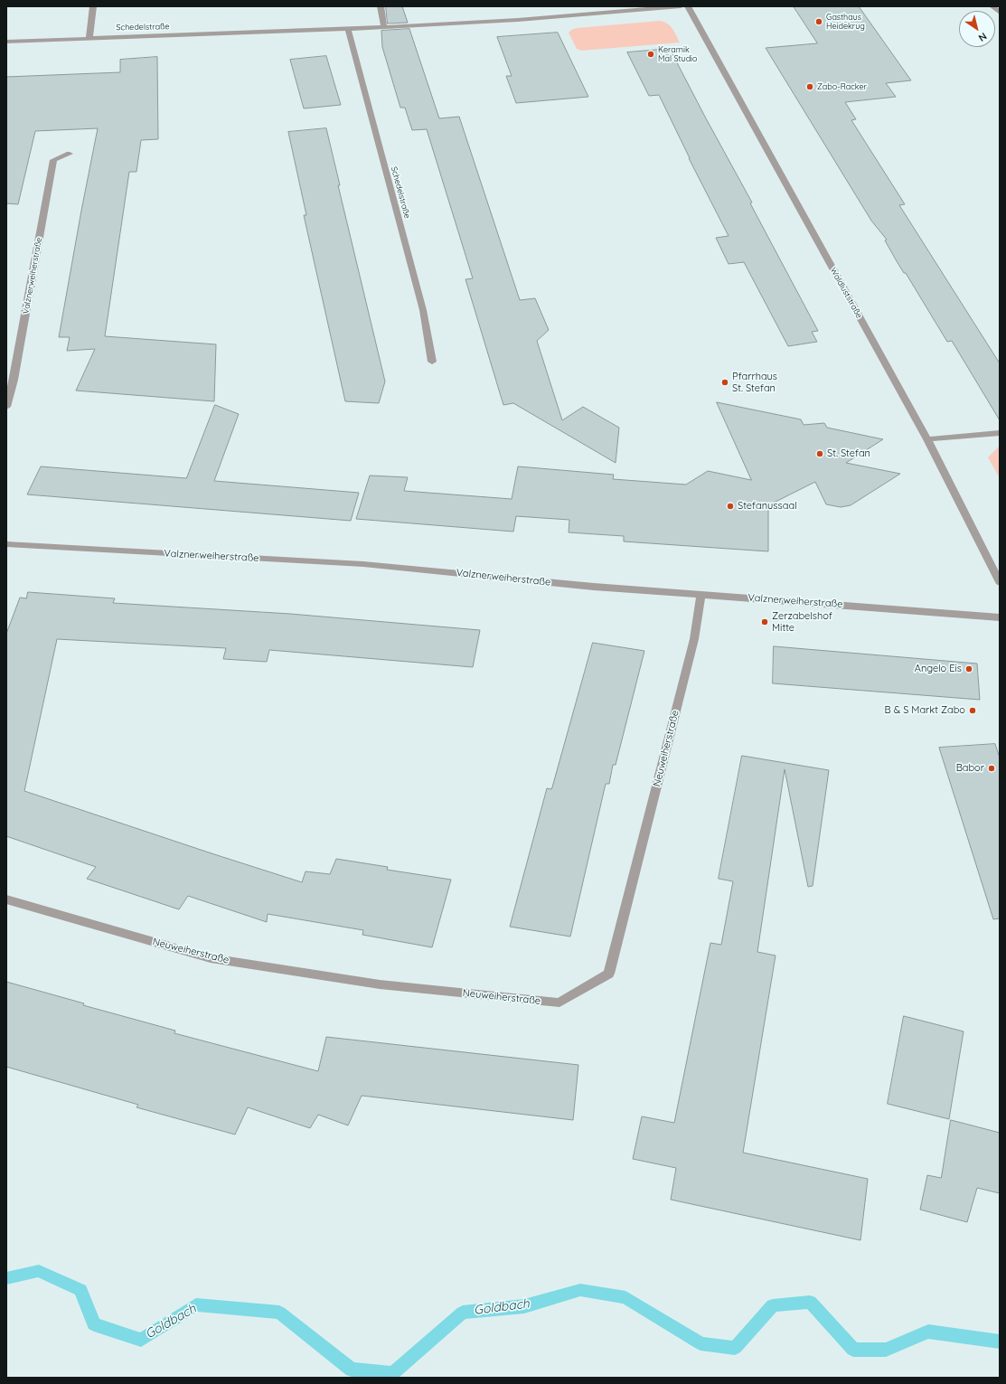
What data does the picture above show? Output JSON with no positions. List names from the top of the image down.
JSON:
{
  "streets": {
    "street": [
      "Schedelstraße",
      "Valznerweiherstraße",
      "Waldluststraße",
      "Neuweiherstraße"
    ]
  },
  "crossings": [
    ["Valznerweiherstraße", "Neuweiherstraße"]
  ],
  "water": ["Goldbach"],
  "places": [
    "Gasthaus Heidekrug",
    "Keramik Mal Studio",
    "Zabo-Racker",
    "Pfarrhaus St. Stefan",
    "St. Stefan",
    "Stefanussaal",
    "Zerzabelshof Mitte",
    "Angelo Eis",
    "B & S Markt Zabo",
    "Babor"
  ],
  "north": "bottom right"
}
